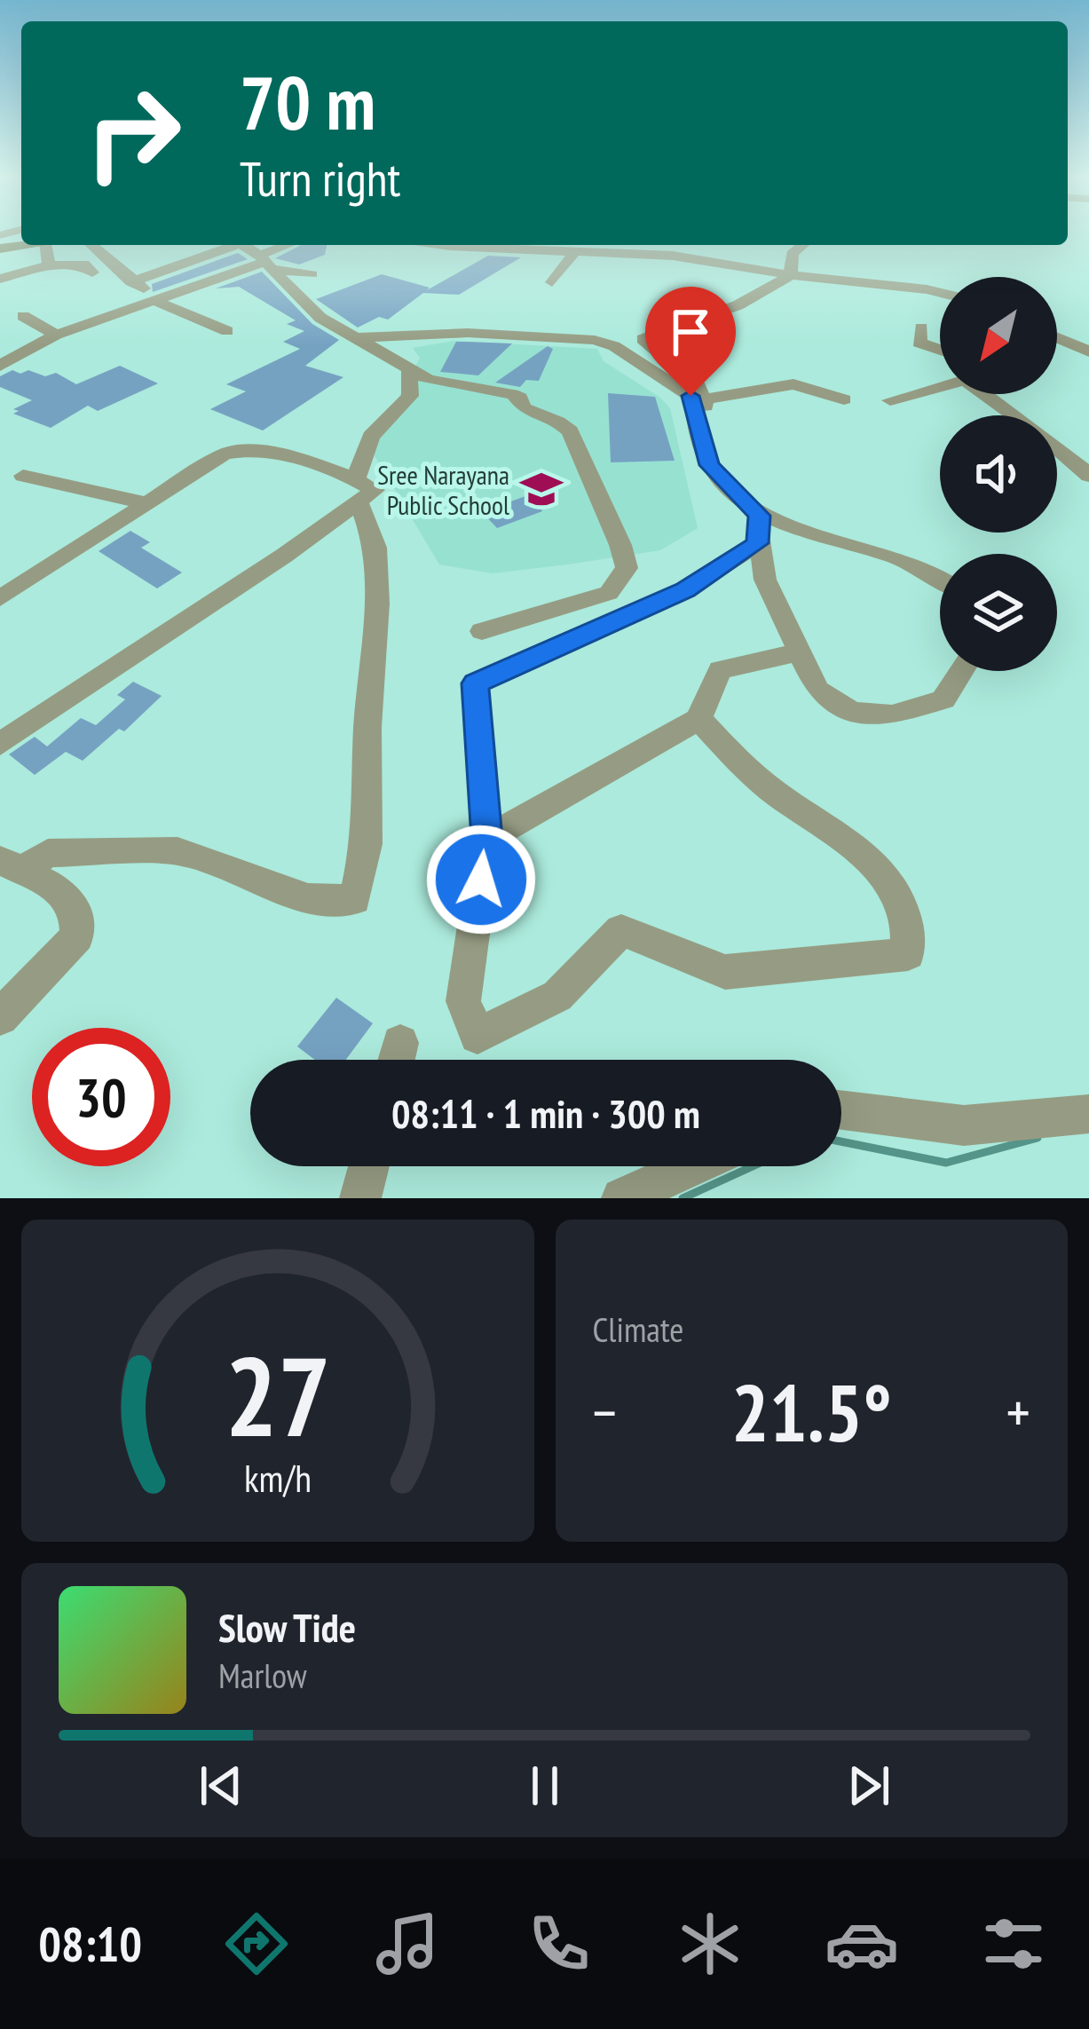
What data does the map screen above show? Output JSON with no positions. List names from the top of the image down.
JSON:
{
  "places": {
    "school or university": ["Sree Narayana Public School"]
  },
  "north": "bottom left",
  "page": {
    "turn": ["70 m", "Turn right"],
    "limit": "30",
    "trip": "08:11 · 1 min · 300 m",
    "tile": "Climate",
    "heat": ["−", "21.5°", "+"],
    "song": ["Slow Tide", "Marlow"],
    "tabs": "08:10",
    "gauge": ["27", "km/h"]
  }
}
